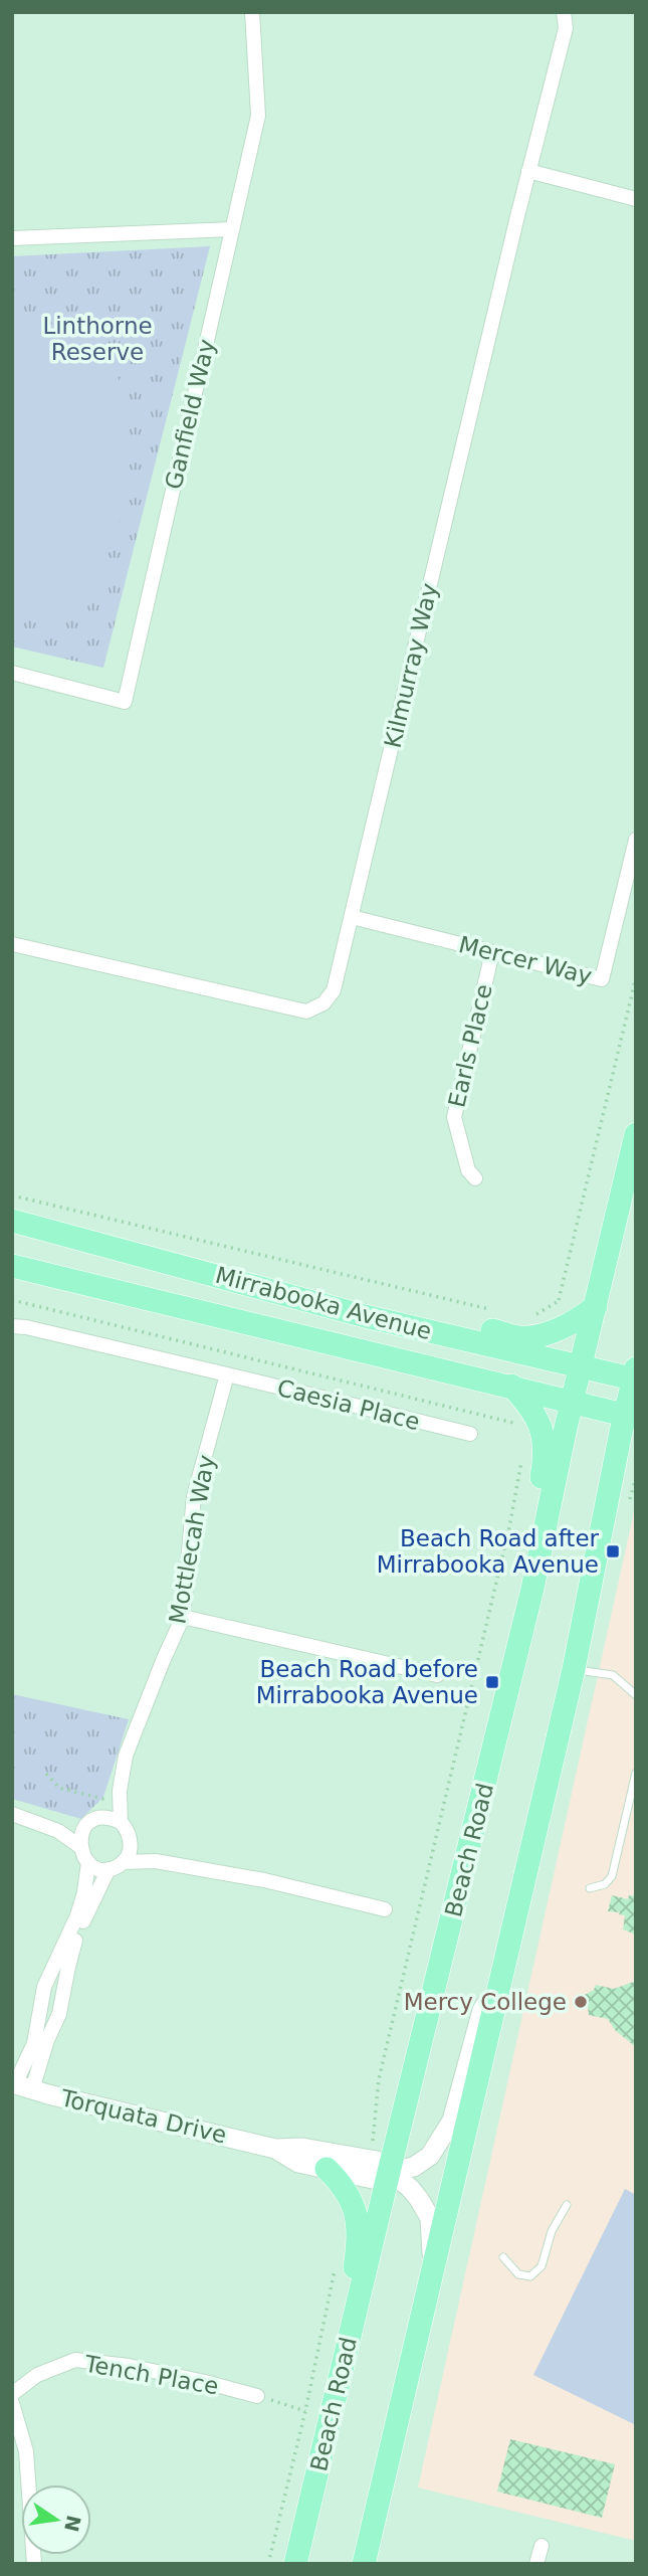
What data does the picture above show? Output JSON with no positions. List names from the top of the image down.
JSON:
{
  "streets": {
    "main road": ["Mirrabooka Avenue", "Beach Road"],
    "street": [
      "Ganfield Way",
      "Kilmurray Way",
      "Mercer Way",
      "Earls Place",
      "Caesia Place",
      "Mottlecah Way",
      "Torquata Drive",
      "Tench Place"
    ]
  },
  "crossings": [
    ["Kilmurray Way", "Mercer Way"],
    ["Mercer Way", "Earls Place"],
    ["Mirrabooka Avenue", "Beach Road"],
    ["Caesia Place", "Mottlecah Way"],
    ["Beach Road", "Torquata Drive"]
  ],
  "parks": ["Linthorne Reserve"],
  "places": {
    "transit": ["Beach Road after Mirrabooka Avenue", "Beach Road before Mirrabooka Avenue"],
    "other": ["Mercy College"]
  },
  "north": "right"
}
